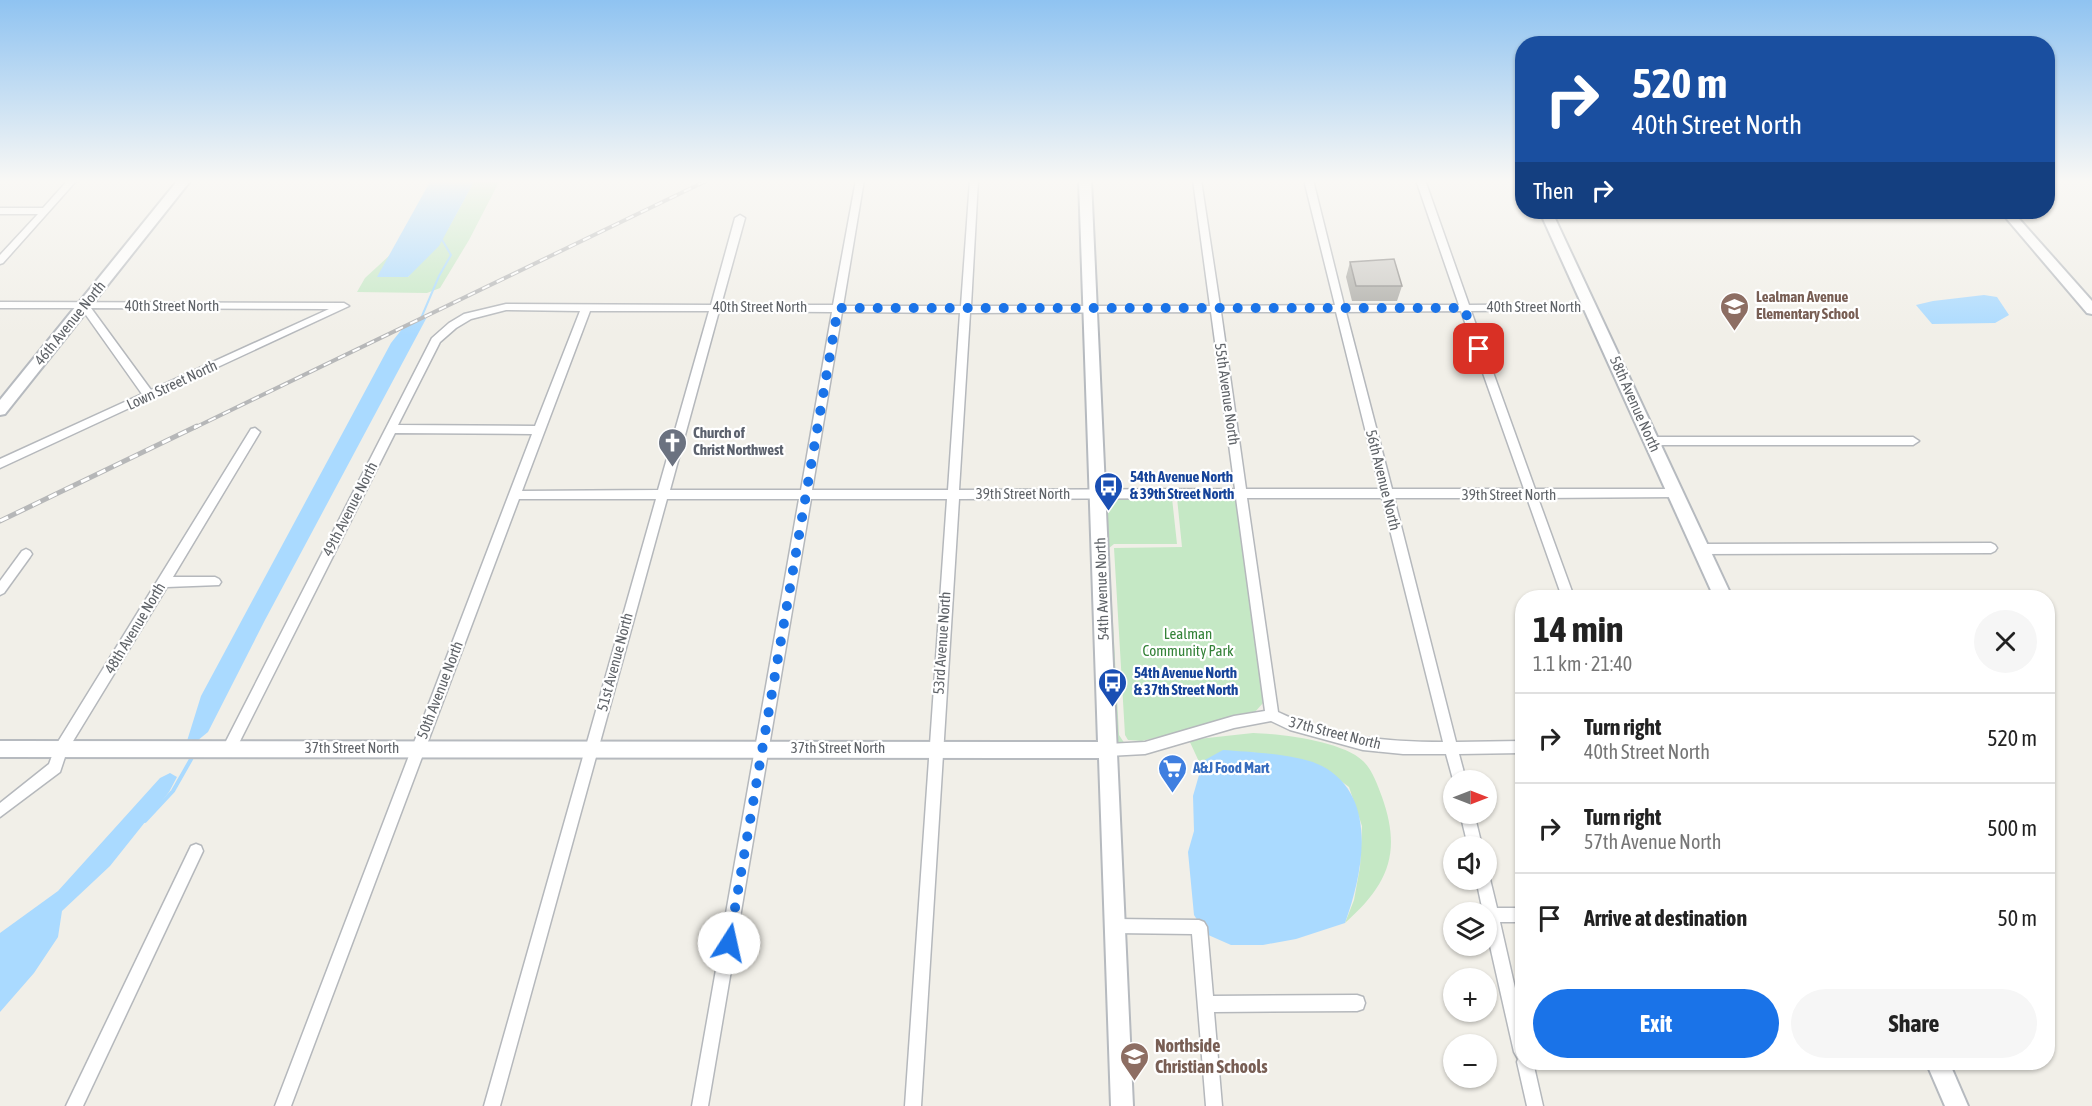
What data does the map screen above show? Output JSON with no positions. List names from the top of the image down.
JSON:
{
  "streets": {
    "street": [
      "40th Street North",
      "46th Avenue North",
      "Lown Street North",
      "55th Avenue North",
      "58th Avenue North",
      "56th Avenue North",
      "39th Street North",
      "49th Avenue North",
      "54th Avenue North",
      "48th Avenue North",
      "53rd Avenue North",
      "51st Avenue North",
      "50th Avenue North",
      "37th Street North"
    ]
  },
  "crossings": [
    ["40th Street North", "46th Avenue North"],
    ["40th Street North", "Lown Street North"],
    ["40th Street North", "55th Avenue North"],
    ["40th Street North", "58th Avenue North"],
    ["40th Street North", "56th Avenue North"],
    ["40th Street North", "49th Avenue North"],
    ["40th Street North", "54th Avenue North"],
    ["40th Street North", "53rd Avenue North"],
    ["40th Street North", "51st Avenue North"],
    ["40th Street North", "50th Avenue North"],
    ["55th Avenue North", "39th Street North"],
    ["55th Avenue North", "37th Street North"],
    ["58th Avenue North", "39th Street North"],
    ["56th Avenue North", "39th Street North"],
    ["56th Avenue North", "37th Street North"],
    ["39th Street North", "54th Avenue North"],
    ["39th Street North", "53rd Avenue North"],
    ["39th Street North", "51st Avenue North"],
    ["39th Street North", "50th Avenue North"],
    ["49th Avenue North", "37th Street North"],
    ["54th Avenue North", "37th Street North"],
    ["48th Avenue North", "37th Street North"],
    ["53rd Avenue North", "37th Street North"],
    ["51st Avenue North", "37th Street North"],
    ["50th Avenue North", "37th Street North"]
  ],
  "parks": ["Lealman Community Park"],
  "places": {
    "school or university": ["Lealman Avenue Elementary School", "Northside Christian Schools"],
    "church": ["Church of Christ Northwest"],
    "bus stop": ["54th Avenue North & 39th Street North", "54th Avenue North & 37th Street North"],
    "supermarket": ["A&J Food Mart"]
  },
  "north": "right",
  "page": {
    "turn": ["520 m", "40th Street North"],
    "then": "Then",
    "heading": ["14 min", "1.1 km · 21:40"],
    "list": [
      {
        "name": "Turn right",
        "note": "40th Street North",
        "value": "520 m"
      },
      {
        "name": "Turn right",
        "note": "57th Avenue North",
        "value": "500 m"
      },
      {
        "name": "Arrive at destination",
        "value": "50 m"
      }
    ],
    "map_buttons": ["+", "−"],
    "buttons": ["Exit", "Share"]
  }
}
